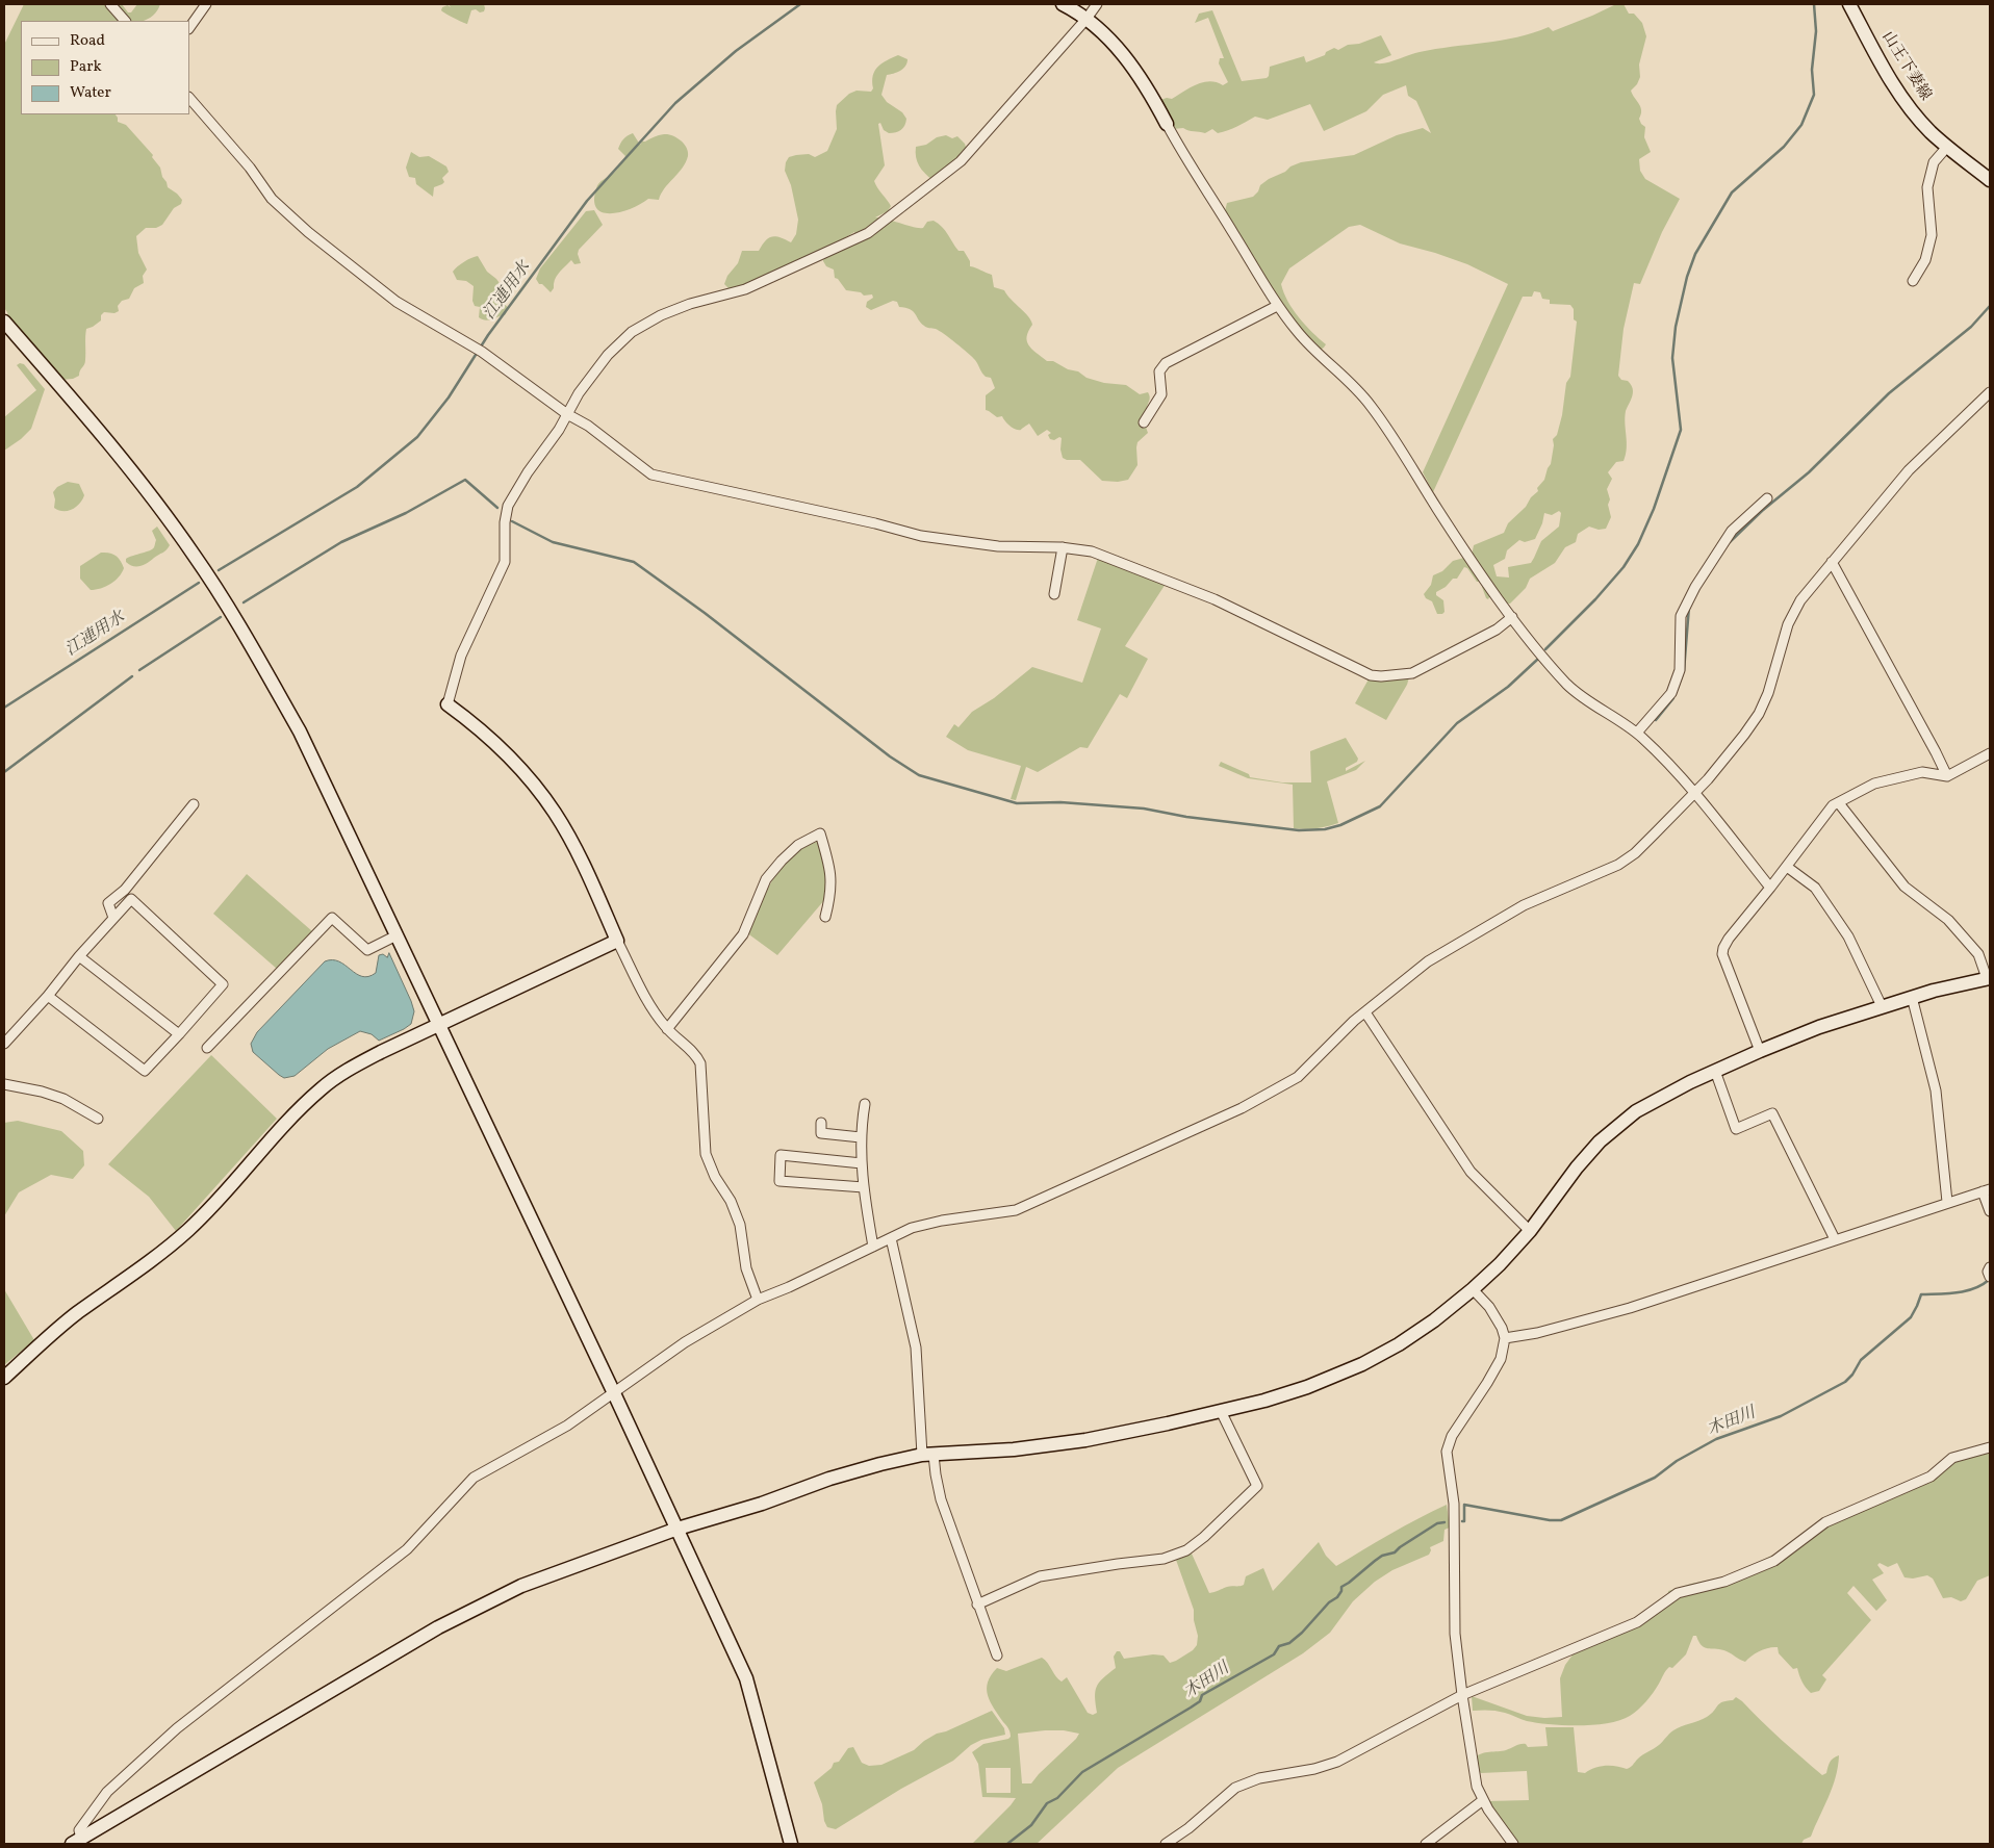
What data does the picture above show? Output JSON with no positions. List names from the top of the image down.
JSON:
{
  "streets": {
    "street": ["山王下妻線"]
  },
  "water": ["江連用水", "木田川"],
  "legend": ["Road", "Park", "Water"]
}
